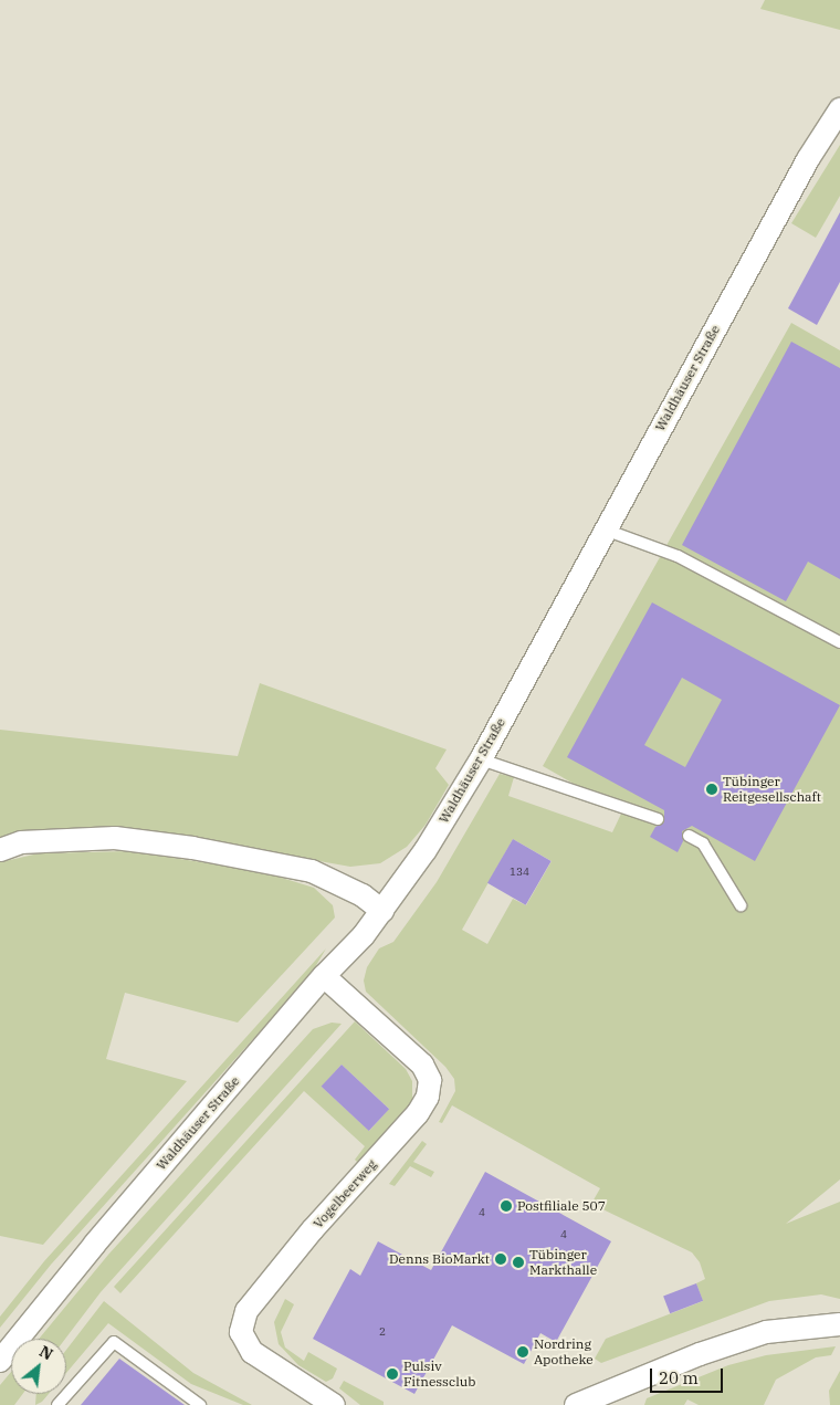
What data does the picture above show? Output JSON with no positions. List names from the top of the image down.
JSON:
{
  "streets": {
    "street": ["Waldhäuser Straße", "Vogelbeerweg"]
  },
  "crossings": [
    ["Waldhäuser Straße", "Vogelbeerweg"]
  ],
  "places": [
    "Tübinger Reitgesellschaft",
    "Postfiliale 507",
    "Denns BioMarkt",
    "Tübinger Markthalle",
    "Nordring Apotheke",
    "Pulsiv Fitnessclub"
  ],
  "house_numbers": [
    "134",
    "4",
    "4",
    "2"
  ],
  "scale_bar": "20 m",
  "north": "top right"
}
